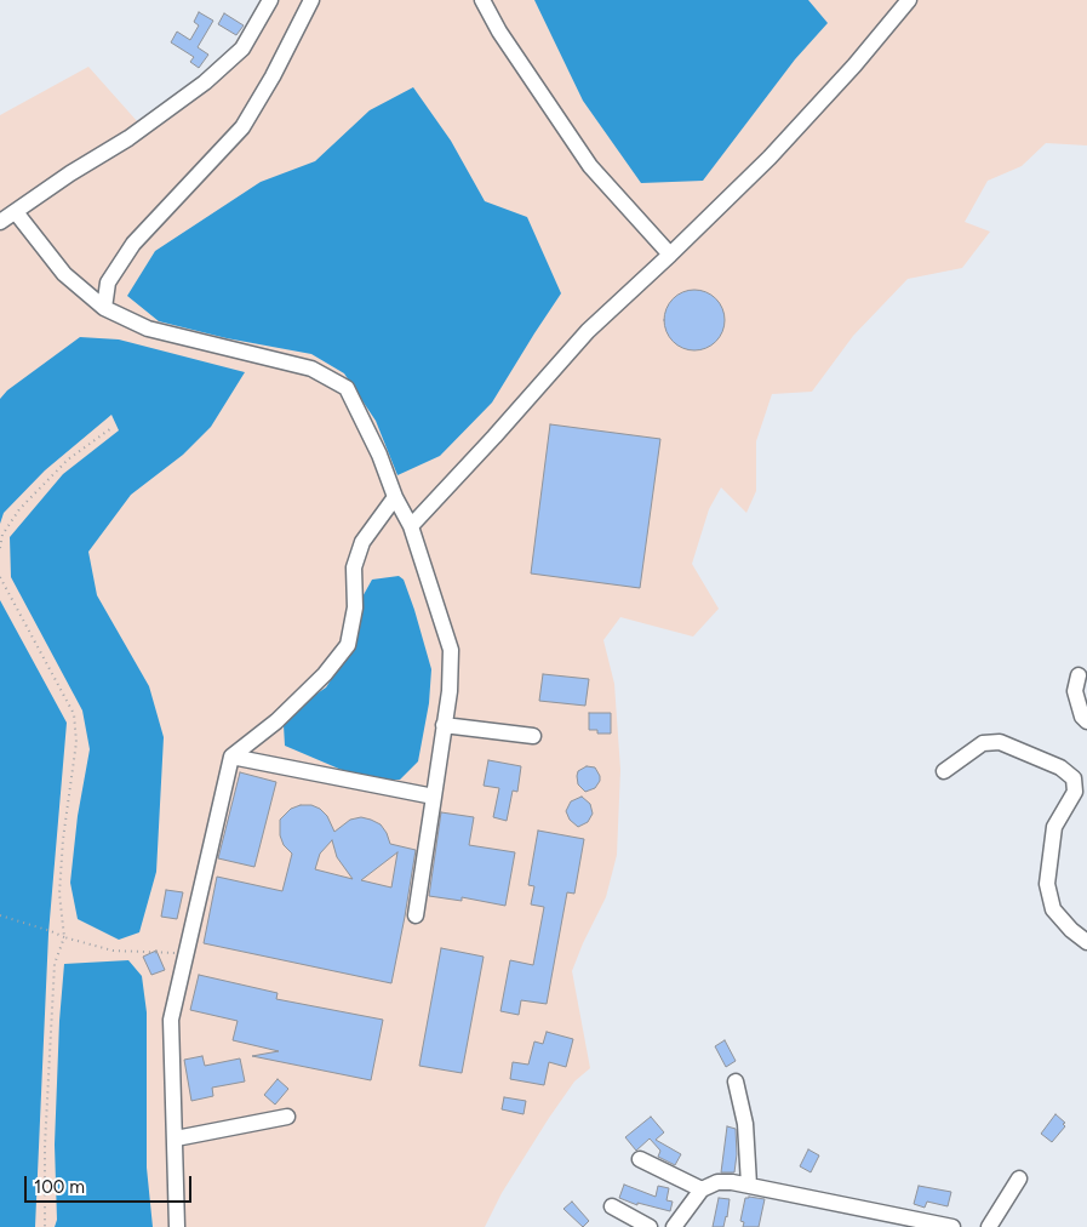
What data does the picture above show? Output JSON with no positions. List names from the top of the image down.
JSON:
{
  "scale_bar": "100 m"
}
